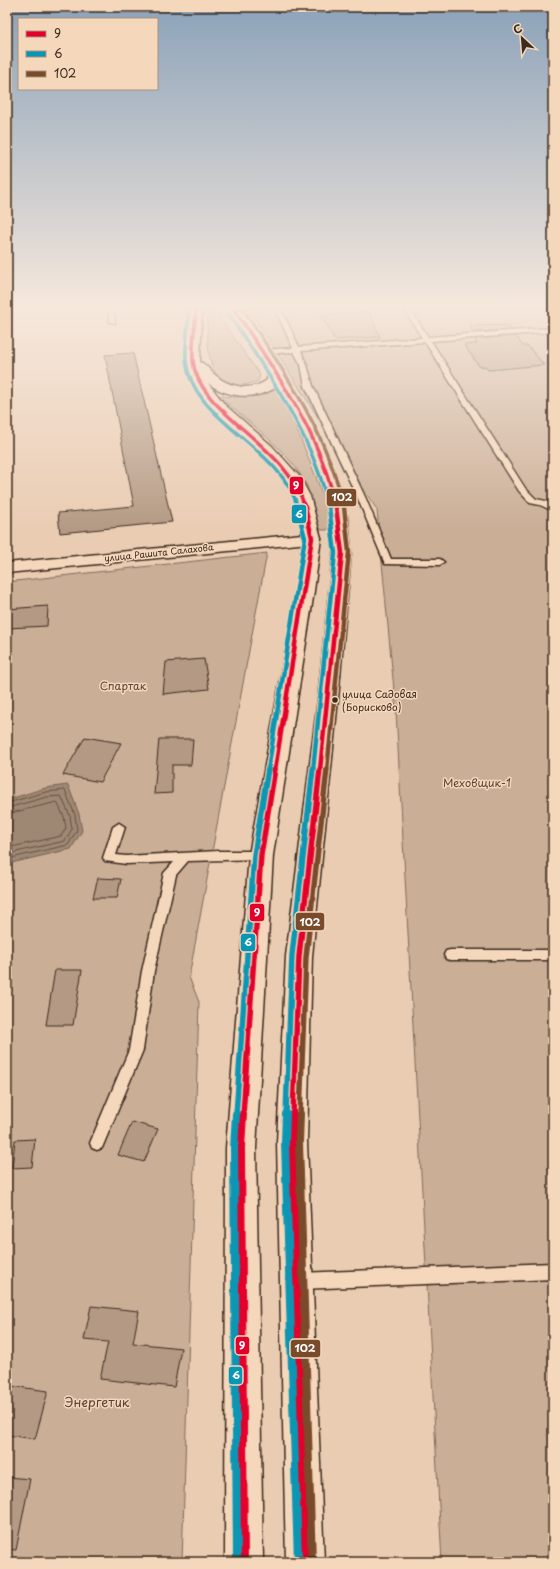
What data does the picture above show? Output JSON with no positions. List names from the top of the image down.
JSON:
{
  "streets": {
    "main road": ["улица Рашита Салахова"]
  },
  "parks": ["Спартак", "Меховщик-1", "Энергетик"],
  "places": ["улица Садовая (Борисково)"],
  "lines": ["transit line 9", "transit line 6", "transit line 102"],
  "legend": ["9", "6", "102"],
  "north": "top left"
}
